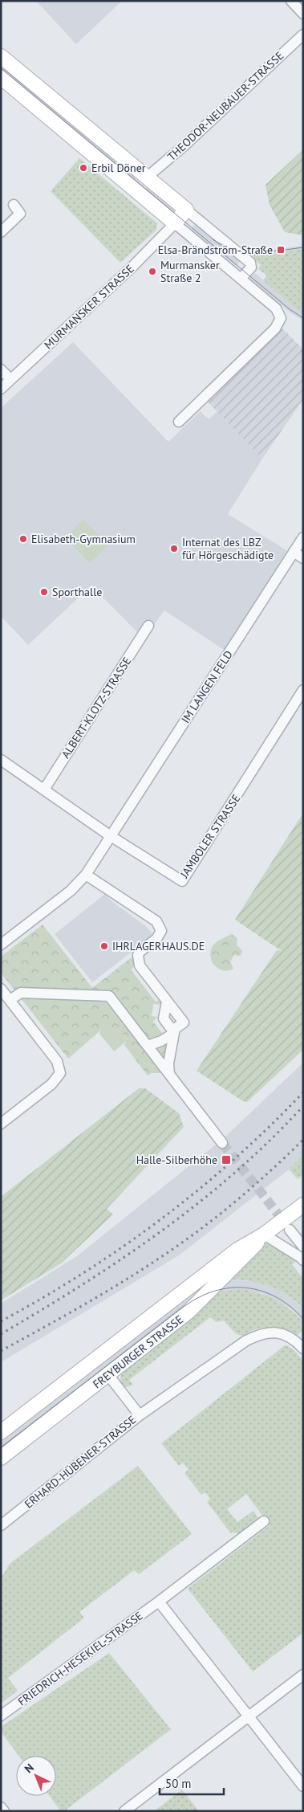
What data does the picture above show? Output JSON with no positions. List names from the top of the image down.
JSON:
{
  "streets": {
    "street": [
      "THEODOR-NEUBAUER-STRASSE",
      "MURMANSKER STRASSE",
      "IM LANGEN FELD",
      "ALBERT-KLOTZ-STRASSE",
      "JAMBOLER STRASSE",
      "FREYBURGER STRASSE",
      "ERHARD-HÜBENER-STRASSE",
      "FRIEDRICH-HESEKIEL-STRASSE"
    ]
  },
  "crossings": [
    ["IM LANGEN FELD", "JAMBOLER STRASSE"],
    ["ALBERT-KLOTZ-STRASSE", "JAMBOLER STRASSE"],
    ["FREYBURGER STRASSE", "ERHARD-HÜBENER-STRASSE"]
  ],
  "places": {
    "other": [
      "Erbil Döner",
      "Murmansker Straße 2",
      "Elisabeth-Gymnasium",
      "Internat des LBZ für Hörgeschädigte",
      "Sporthalle",
      "IHRLAGERHAUS.DE"
    ],
    "transit": ["Elsa-Brändström-Straße", "Halle-Silberhöhe"]
  },
  "scale_bar": "50 m",
  "north": "top left"
}
